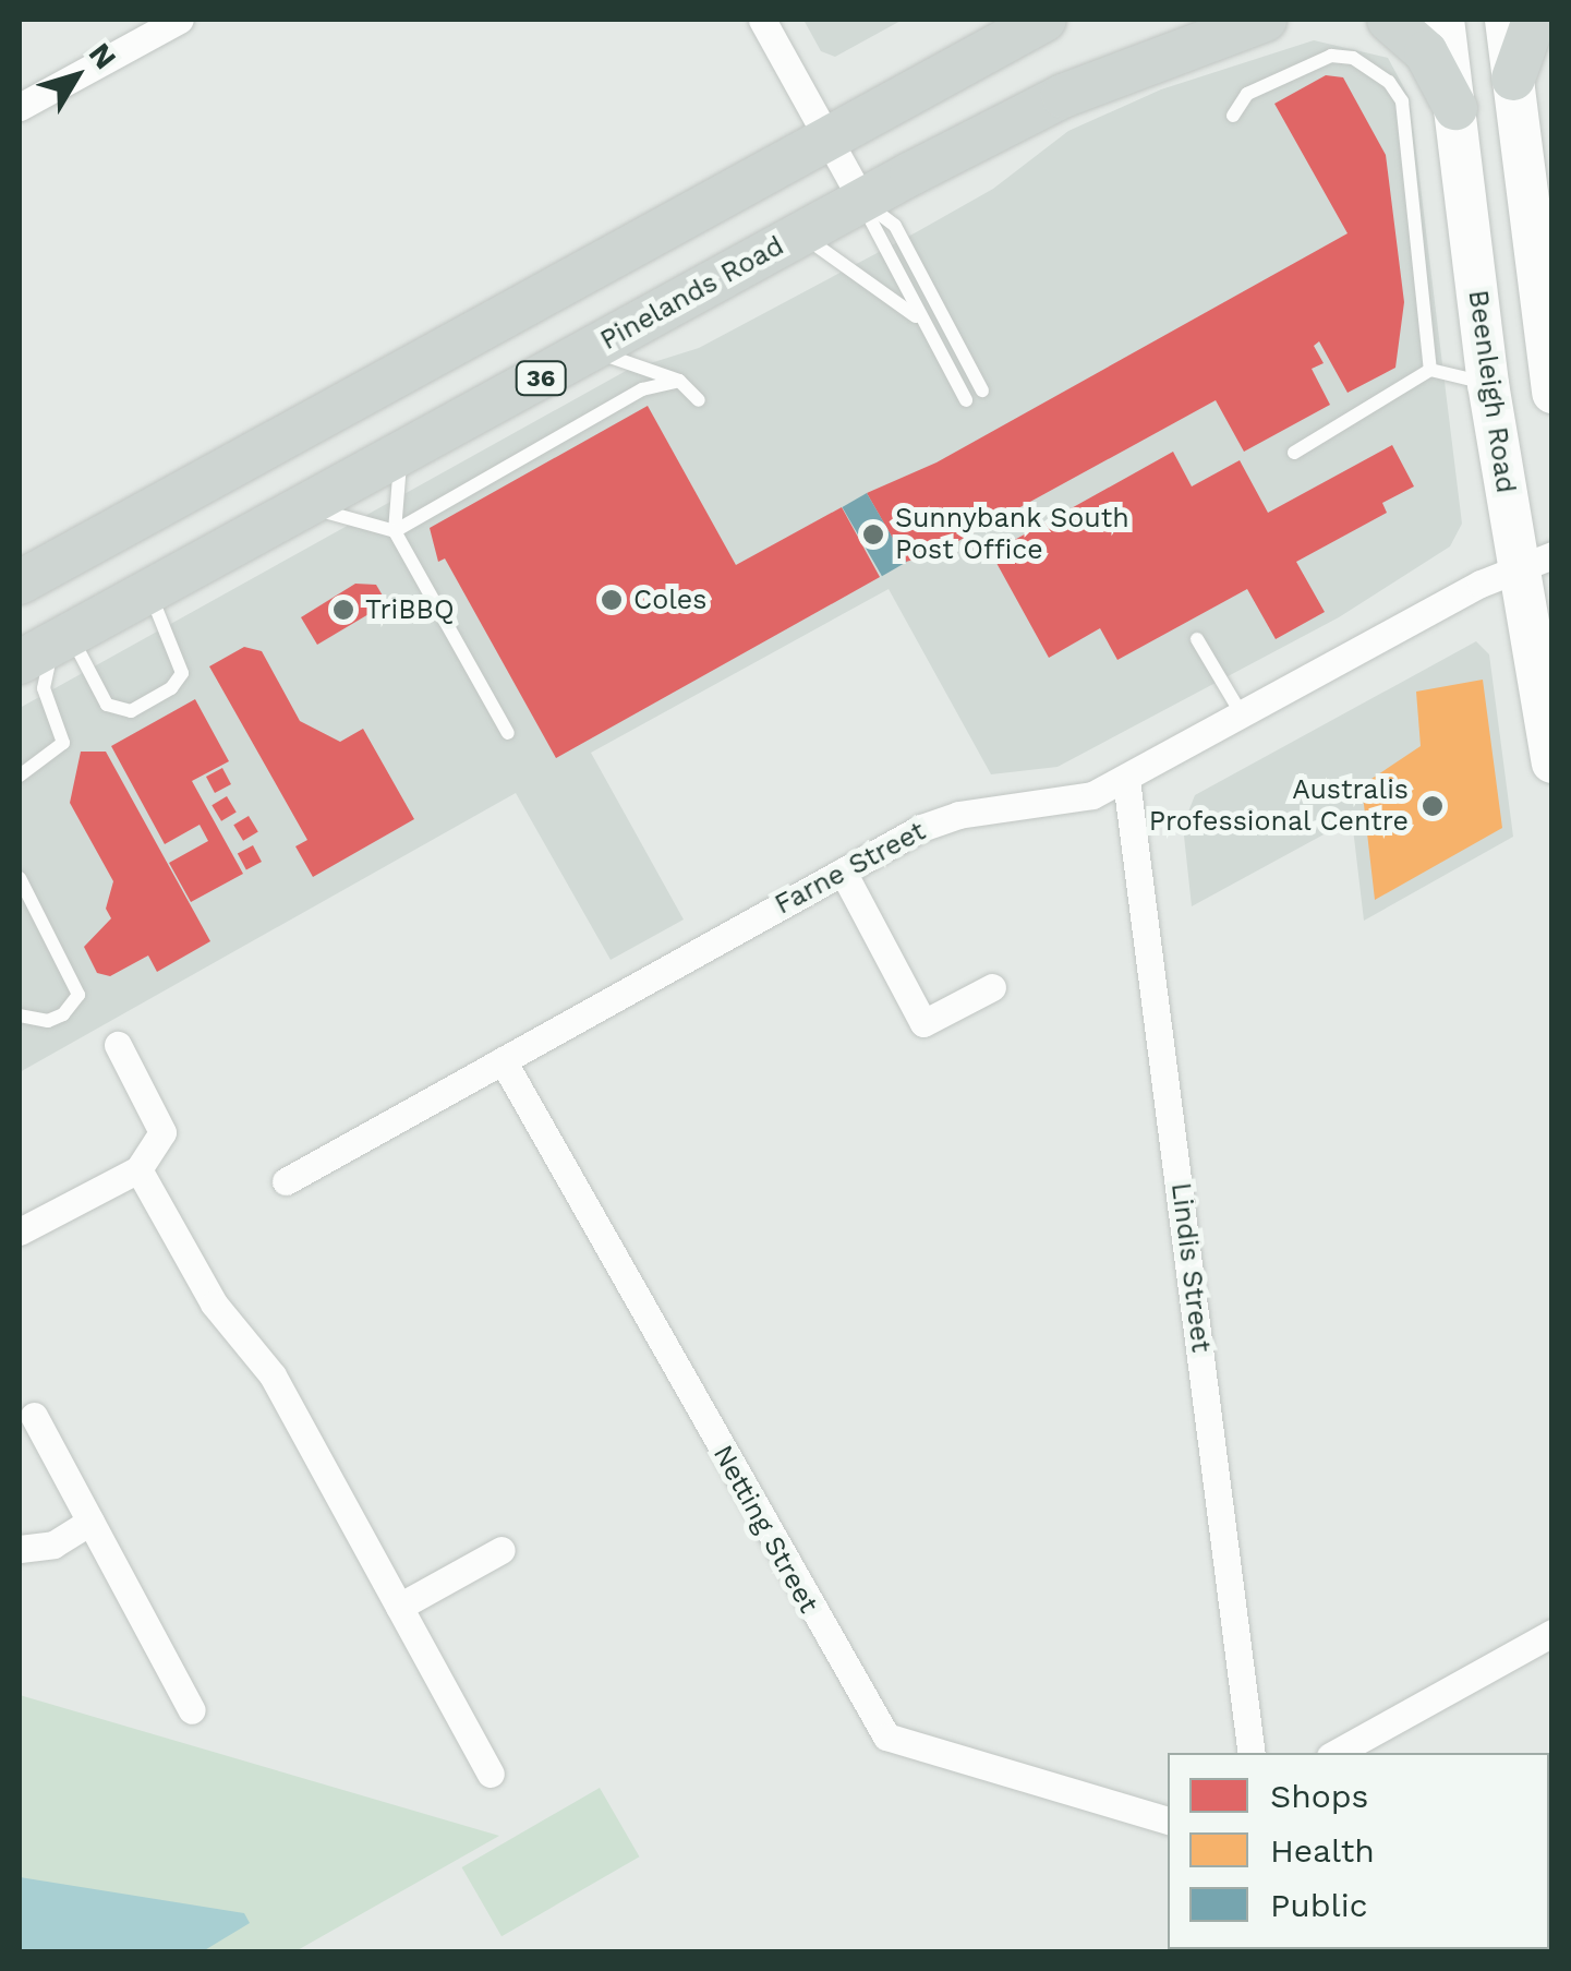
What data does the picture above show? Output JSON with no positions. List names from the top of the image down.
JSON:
{
  "streets": {
    "main road": ["Pinelands Road", "36", "Beenleigh Road"],
    "street": ["Farne Street", "Lindis Street", "Netting Street"]
  },
  "crossings": [
    ["Beenleigh Road", "Farne Street"],
    ["Farne Street", "Lindis Street"],
    ["Farne Street", "Netting Street"]
  ],
  "places": [
    "Sunnybank South Post Office",
    "Coles",
    "TriBBQ",
    "Australis Professional Centre"
  ],
  "legend": ["Shops", "Health", "Public"],
  "north": "top right"
}
